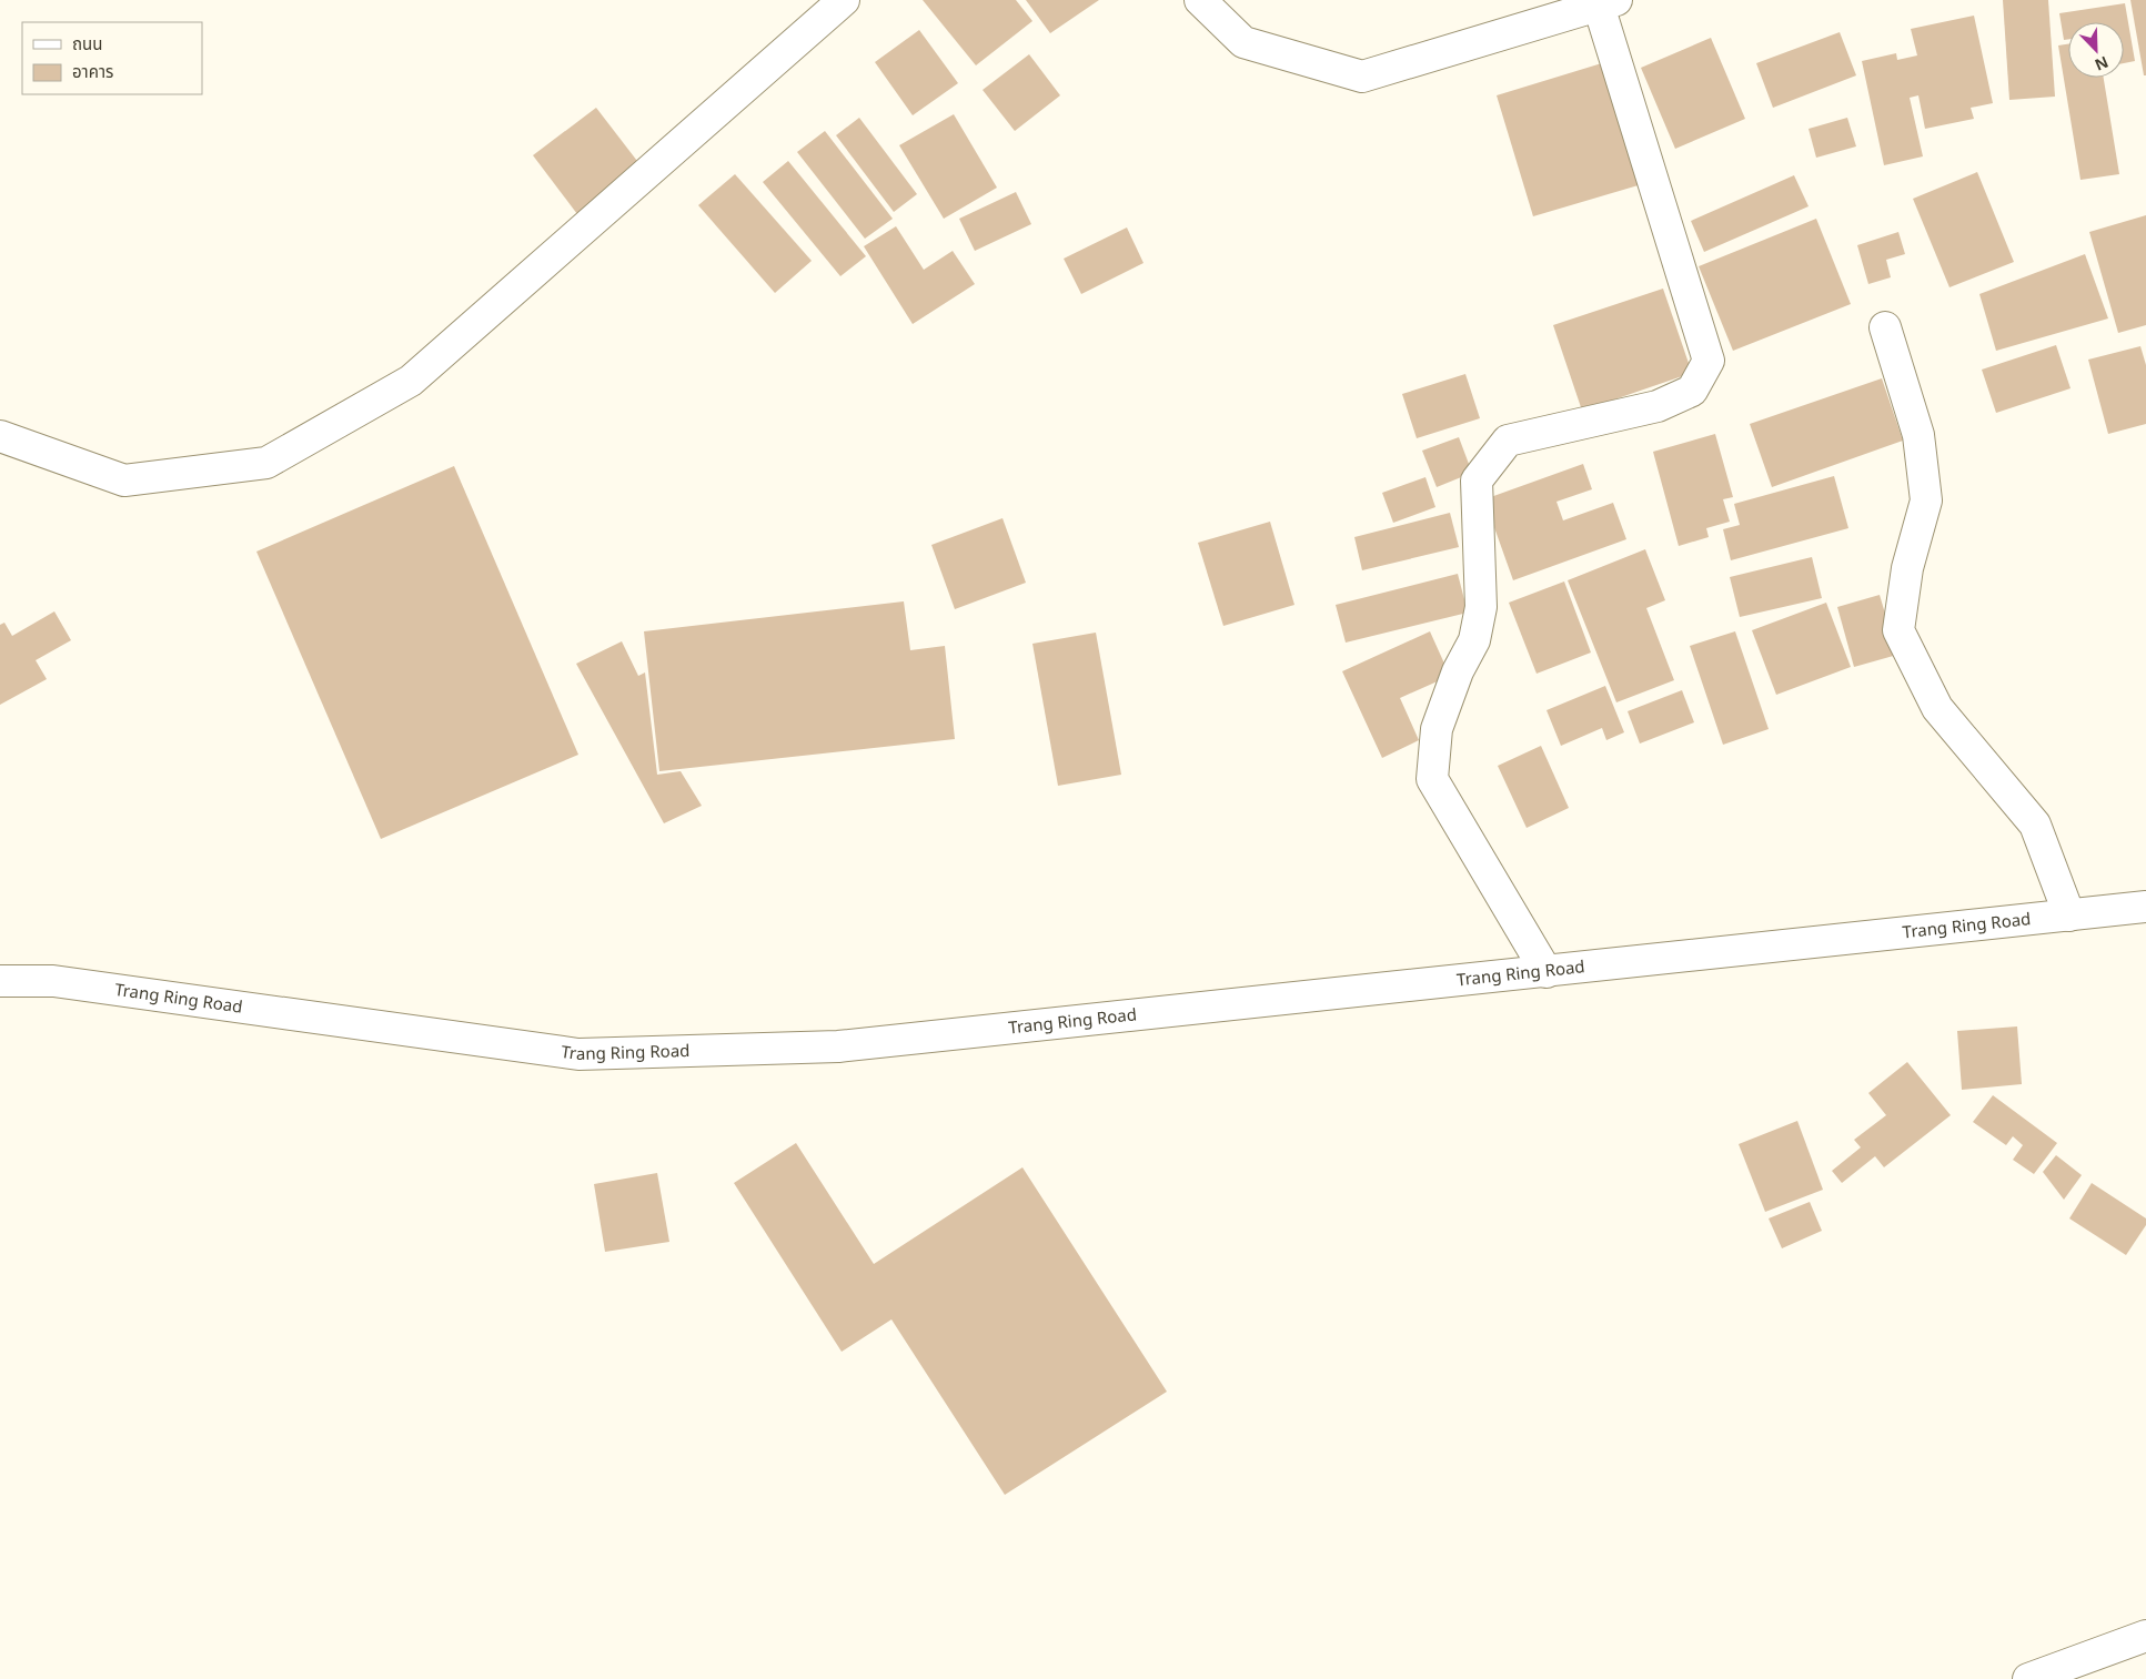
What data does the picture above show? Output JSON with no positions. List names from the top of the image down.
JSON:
{
  "streets": {
    "main road": ["Trang Ring Road"]
  },
  "legend": ["ถนน", "อาคาร"],
  "north": "bottom right"
}
